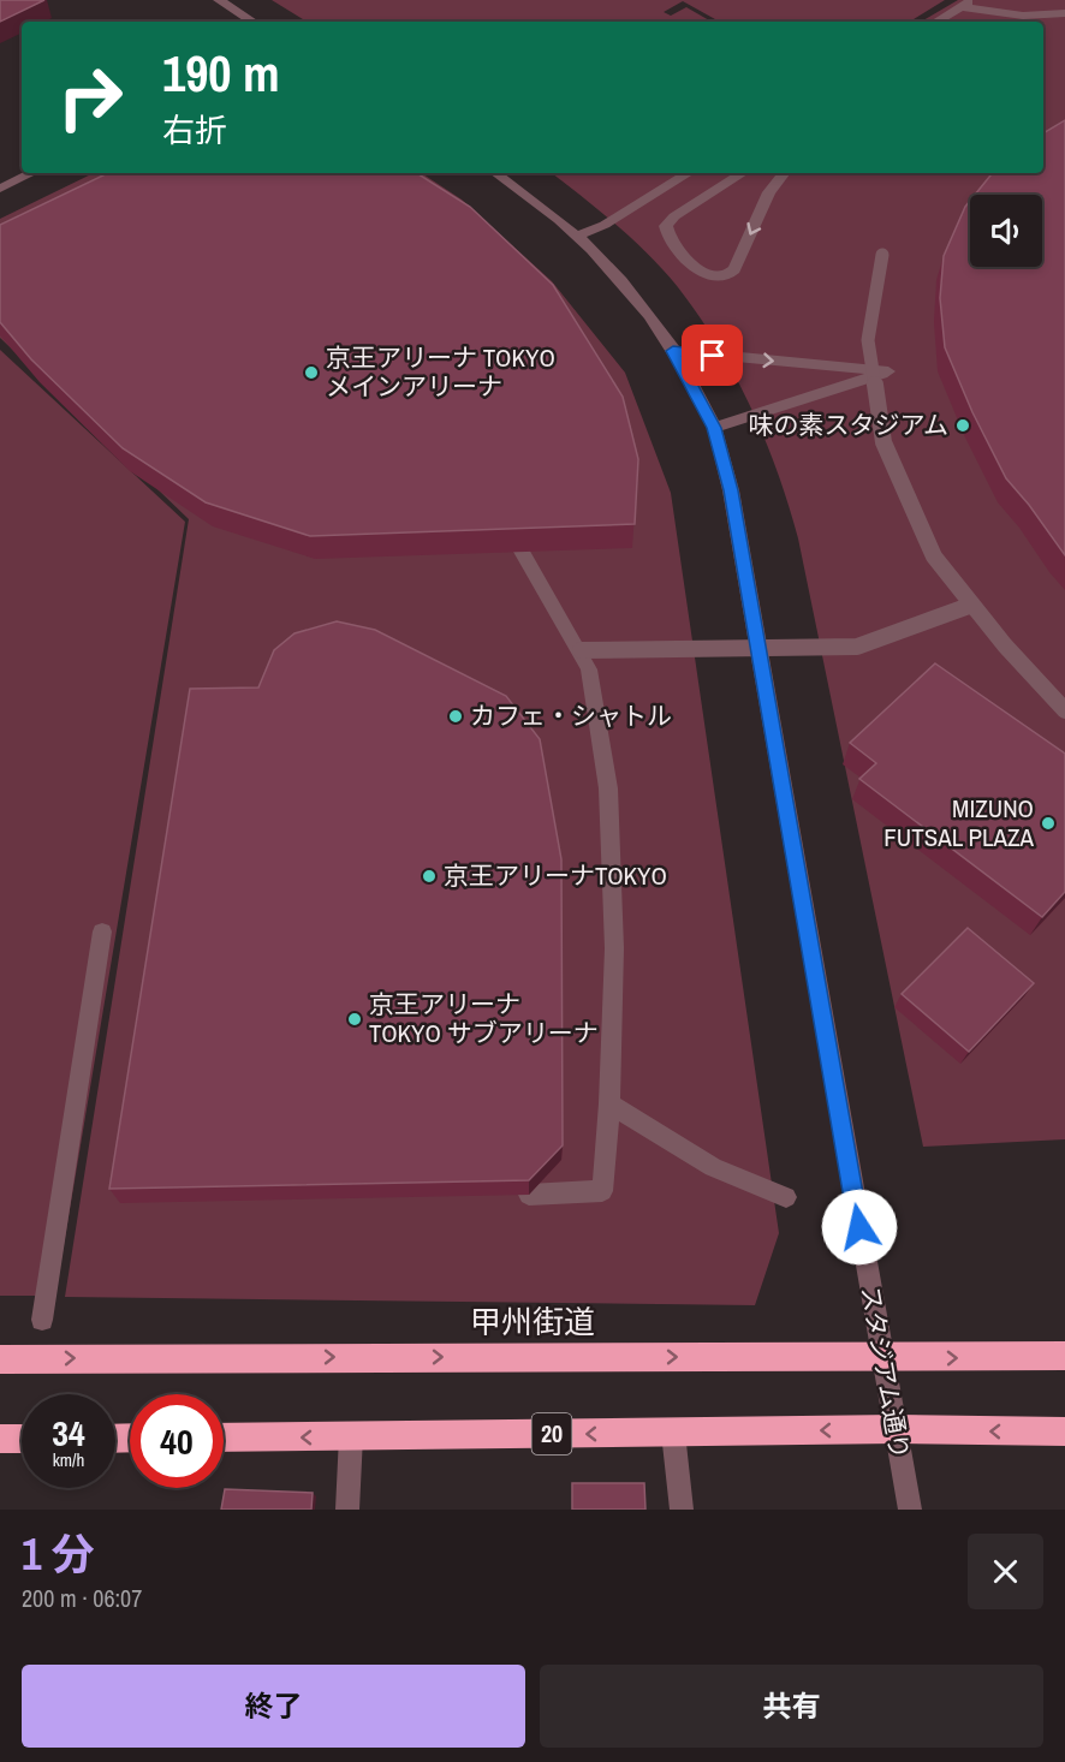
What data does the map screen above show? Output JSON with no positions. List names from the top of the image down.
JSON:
{
  "streets": {
    "highway": ["甲州街道", "20"],
    "street": ["スタジアム通り"]
  },
  "crossings": [
    ["甲州街道", "スタジアム通り"],
    ["スタジアム通り", "20"]
  ],
  "places": [
    "京王アリーナ TOKYO メインアリーナ",
    "味の素スタジアム",
    "カフェ・シャトル",
    "MIZUNO FUTSAL PLAZA",
    "京王アリーナTOKYO",
    "京王アリーナ TOKYO サブアリーナ"
  ],
  "page": {
    "turn": ["190 m", "右折"],
    "speed": "34 km/h",
    "limit": "40",
    "heading": ["1 分", "200 m · 06:07"],
    "buttons": ["終了", "共有"]
  }
}
